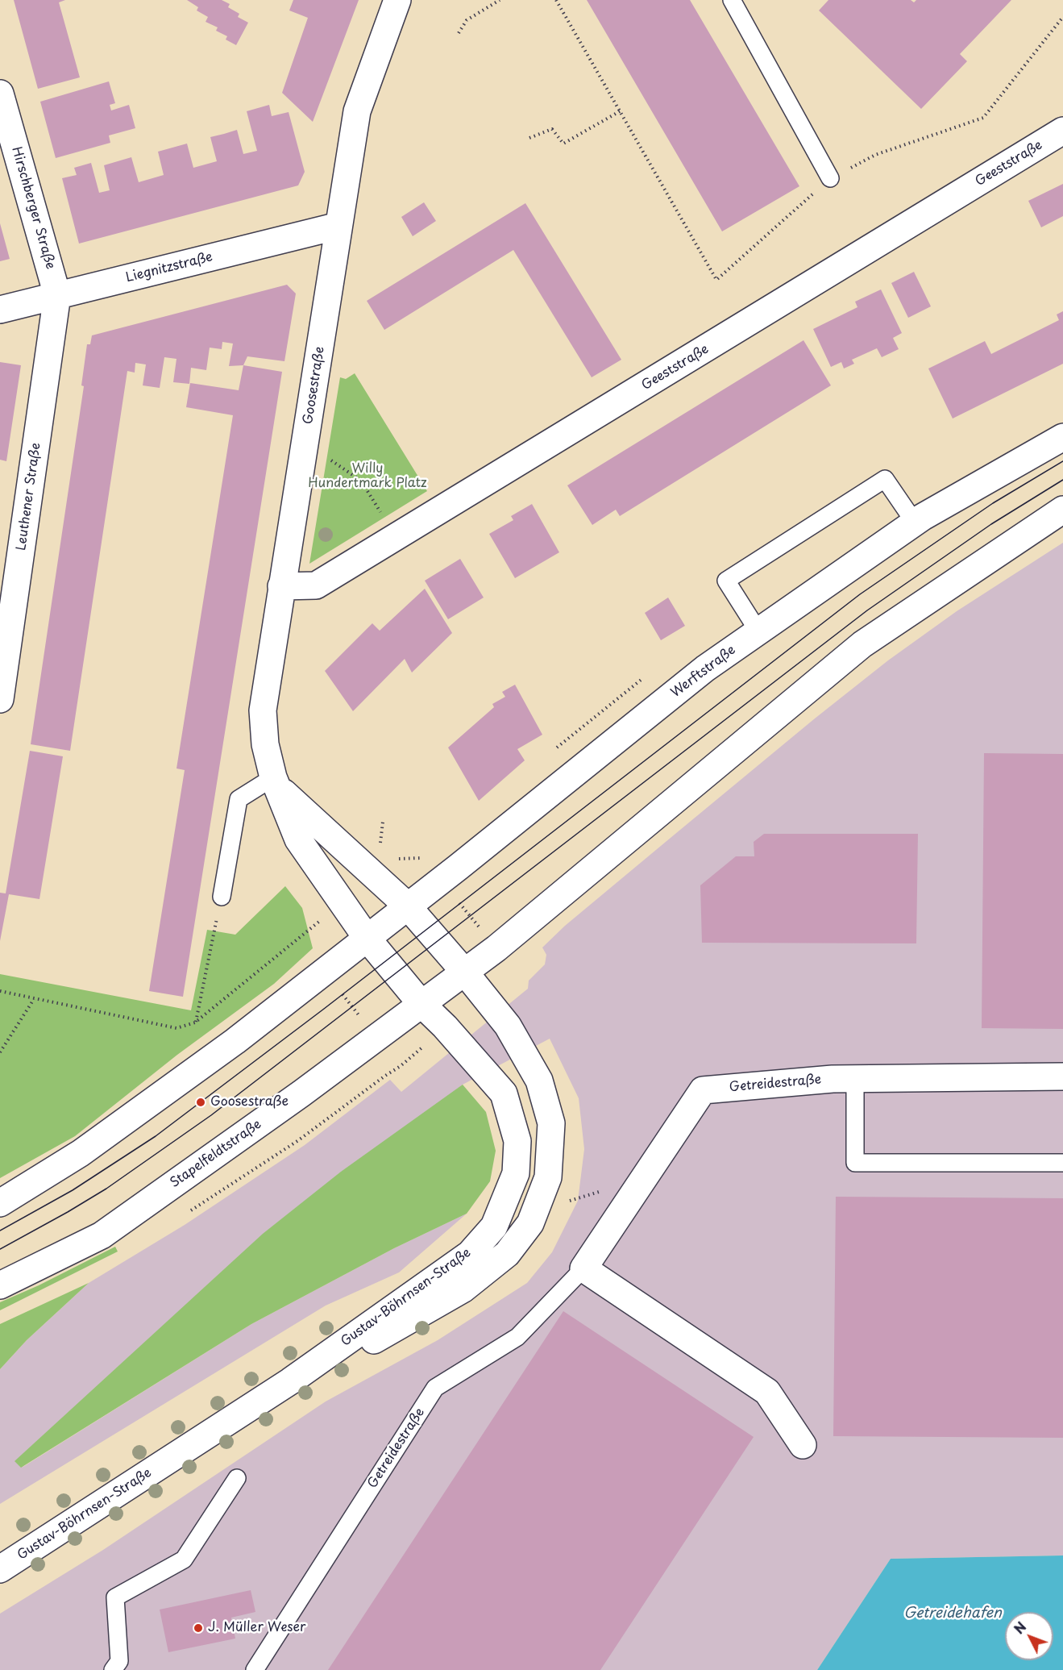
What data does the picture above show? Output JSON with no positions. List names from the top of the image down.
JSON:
{
  "streets": {
    "street": [
      "Geeststraße",
      "Hirschberger Straße",
      "Liegnitzstraße",
      "Goosestraße",
      "Leuthener Straße",
      "Werftstraße",
      "Getreidestraße",
      "Stapelfeldtstraße",
      "Gustav-Böhrnsen-Straße"
    ]
  },
  "crossings": [
    ["Geeststraße", "Goosestraße"],
    ["Hirschberger Straße", "Liegnitzstraße"],
    ["Hirschberger Straße", "Leuthener Straße"],
    ["Liegnitzstraße", "Goosestraße"],
    ["Liegnitzstraße", "Leuthener Straße"],
    ["Goosestraße", "Werftstraße"],
    ["Goosestraße", "Gustav-Böhrnsen-Straße"],
    ["Werftstraße", "Gustav-Böhrnsen-Straße"],
    ["Stapelfeldtstraße", "Gustav-Böhrnsen-Straße"]
  ],
  "water": ["Getreidehafen"],
  "parks": ["Willy Hundertmark Platz"],
  "places": ["Goosestraße", "J. Müller Weser"],
  "north": "top left"
}
